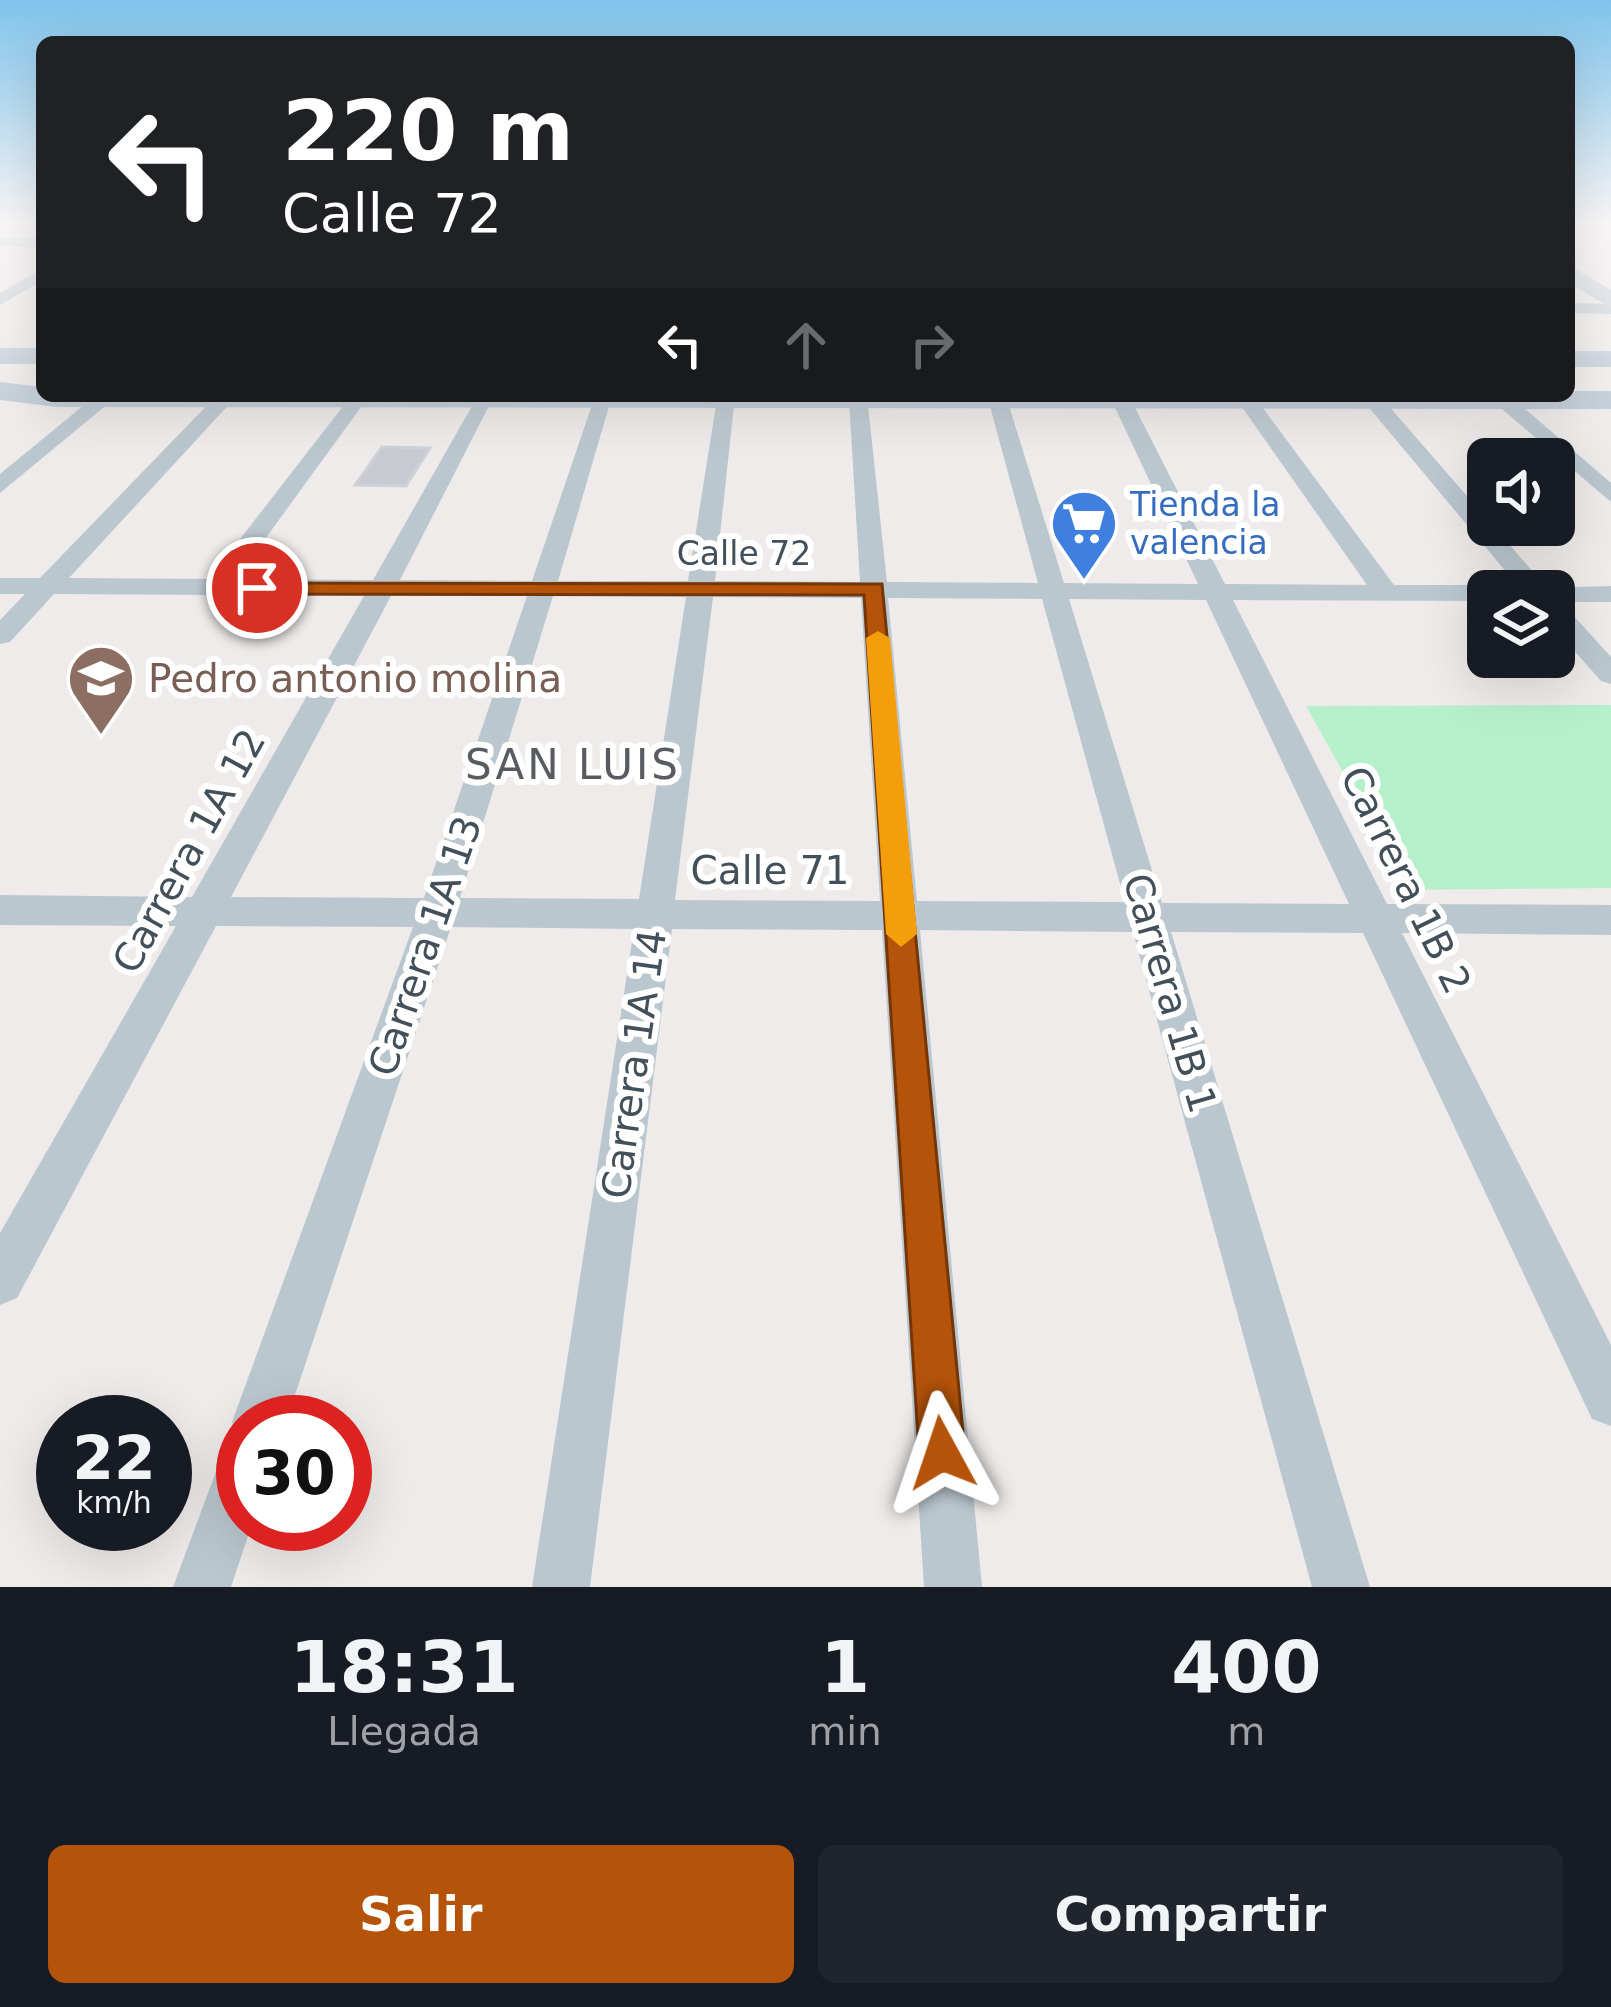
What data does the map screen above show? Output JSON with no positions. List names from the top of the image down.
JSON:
{
  "streets": {
    "street": [
      "Calle 72",
      "Carrera 1A 12",
      "Calle 71",
      "Carrera 1B 2",
      "Carrera 1A 13",
      "Carrera 1B 1",
      "Carrera 1A 14"
    ]
  },
  "crossings": [
    ["Calle 72", "Carrera 1A 12"],
    ["Calle 72", "Carrera 1B 2"],
    ["Calle 72", "Carrera 1A 13"],
    ["Calle 72", "Carrera 1B 1"],
    ["Calle 72", "Carrera 1A 14"],
    ["Carrera 1A 12", "Calle 71"],
    ["Calle 71", "Carrera 1B 2"],
    ["Calle 71", "Carrera 1A 13"],
    ["Calle 71", "Carrera 1B 1"],
    ["Calle 71", "Carrera 1A 14"]
  ],
  "districts": ["SAN LUIS"],
  "places": {
    "supermarket": ["Tienda la valencia"],
    "school or university": ["Pedro antonio molina"]
  },
  "page": {
    "turn": ["220 m", "Calle 72"],
    "speed": "22 km/h",
    "limit": "30",
    "eta": [
      "18:31",
      "Llegada",
      "1",
      "min",
      "400",
      "m"
    ],
    "buttons": ["Salir", "Compartir"]
  }
}
